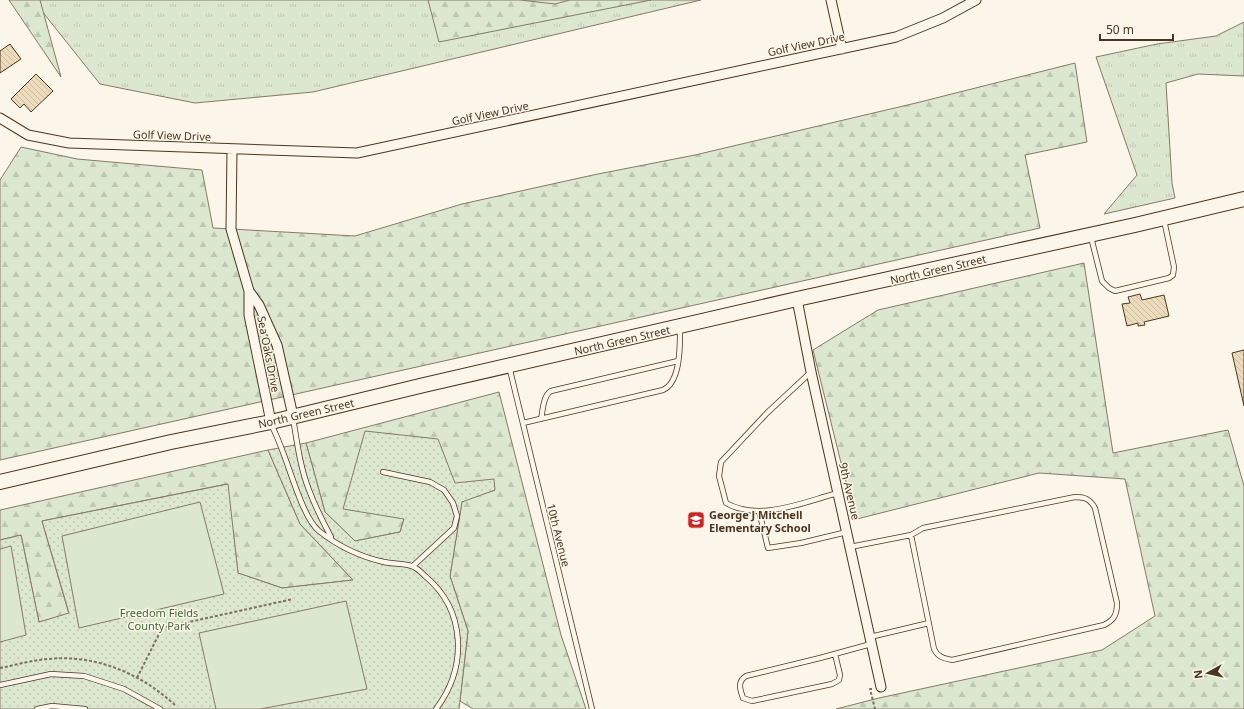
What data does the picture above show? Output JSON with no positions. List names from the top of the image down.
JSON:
{
  "streets": {
    "main road": ["North Green Street"],
    "street": ["Golf View Drive", "Sea Oaks Drive", "9th Avenue"],
    "lane": ["10th Avenue"]
  },
  "crossings": [
    ["Golf View Drive", "Sea Oaks Drive"],
    ["North Green Street", "Sea Oaks Drive"],
    ["North Green Street", "9th Avenue"],
    ["North Green Street", "10th Avenue"]
  ],
  "parks": ["Freedom Fields County Park"],
  "places": {
    "school or university": ["George J Mitchell Elementary School"]
  },
  "scale_bar": "50 m",
  "north": "left"
}
